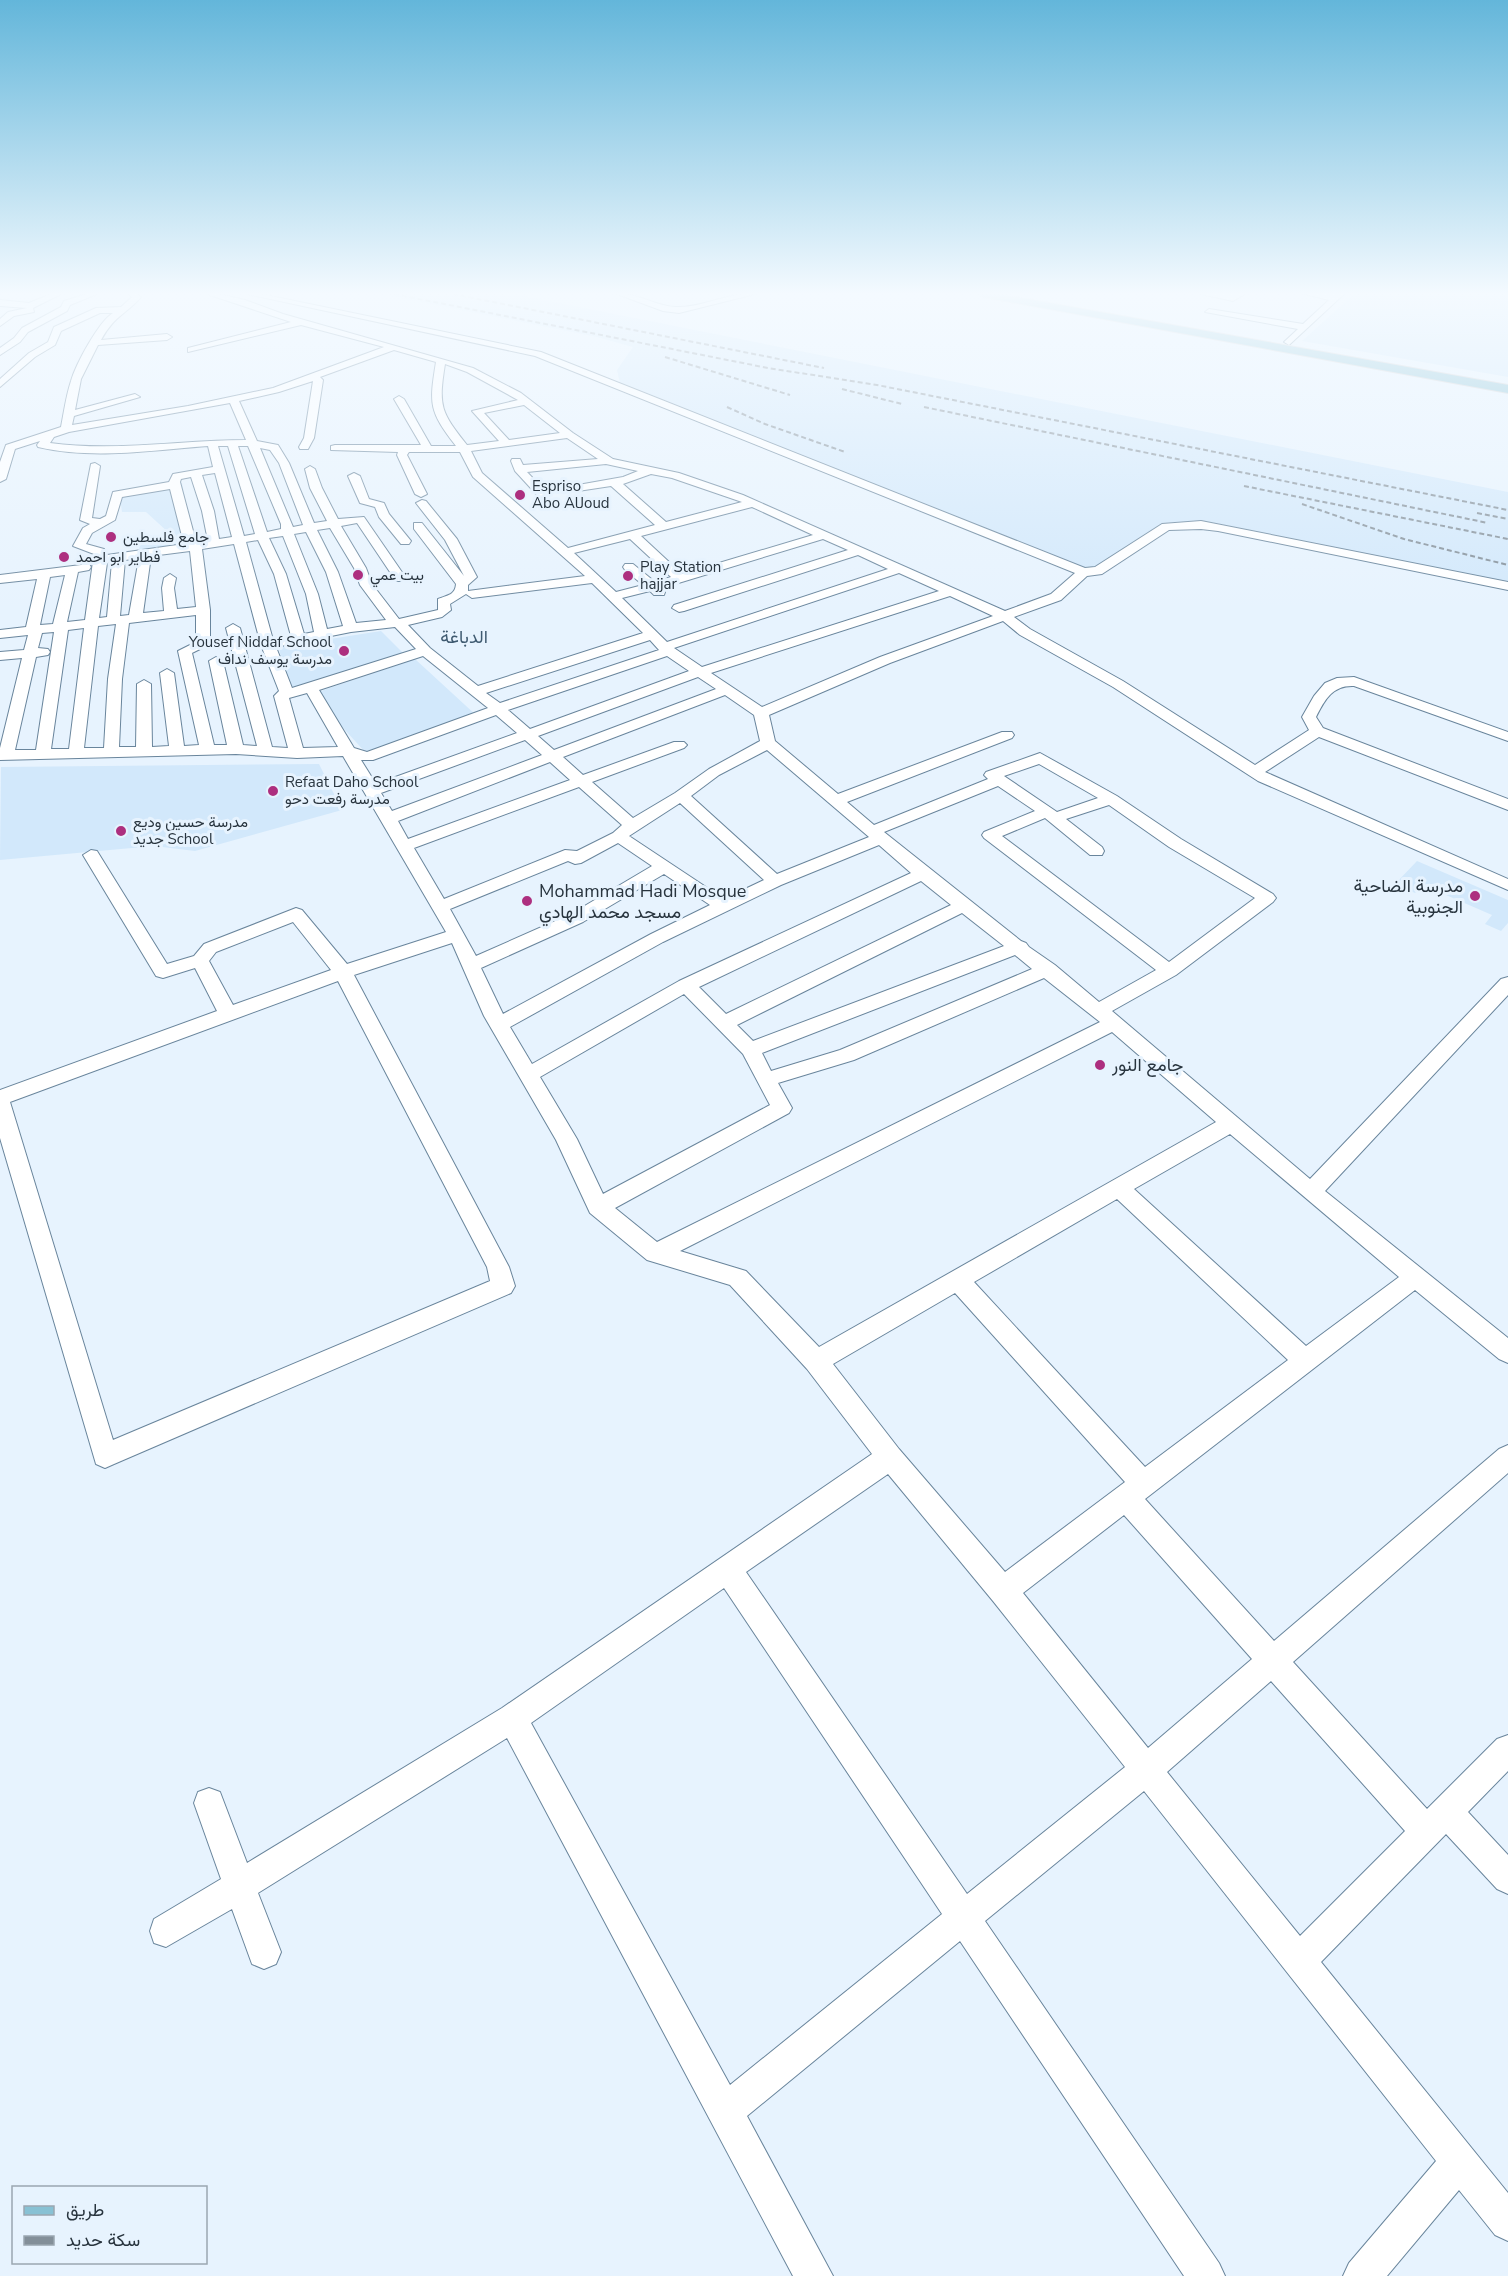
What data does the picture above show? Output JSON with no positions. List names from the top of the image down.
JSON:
{
  "districts": ["الدباغة"],
  "places": [
    "Espriso Abo AlJoud",
    "جامع فلسطين",
    "فطاير ابو احمد",
    "بيت عمي",
    "Play Station hajjar",
    "Yousef Niddaf School مدرسة يوسف نداف",
    "Refaat Daho School مدرسة رفعت دحو",
    "مدرسة حسين وديع جديد School",
    "مدرسة الضاحية الجنوبية",
    "Mohammad Hadi Mosque مسجد محمد الهادي",
    "جامع النور"
  ],
  "legend": ["طريق", "سكة حديد"]
}
